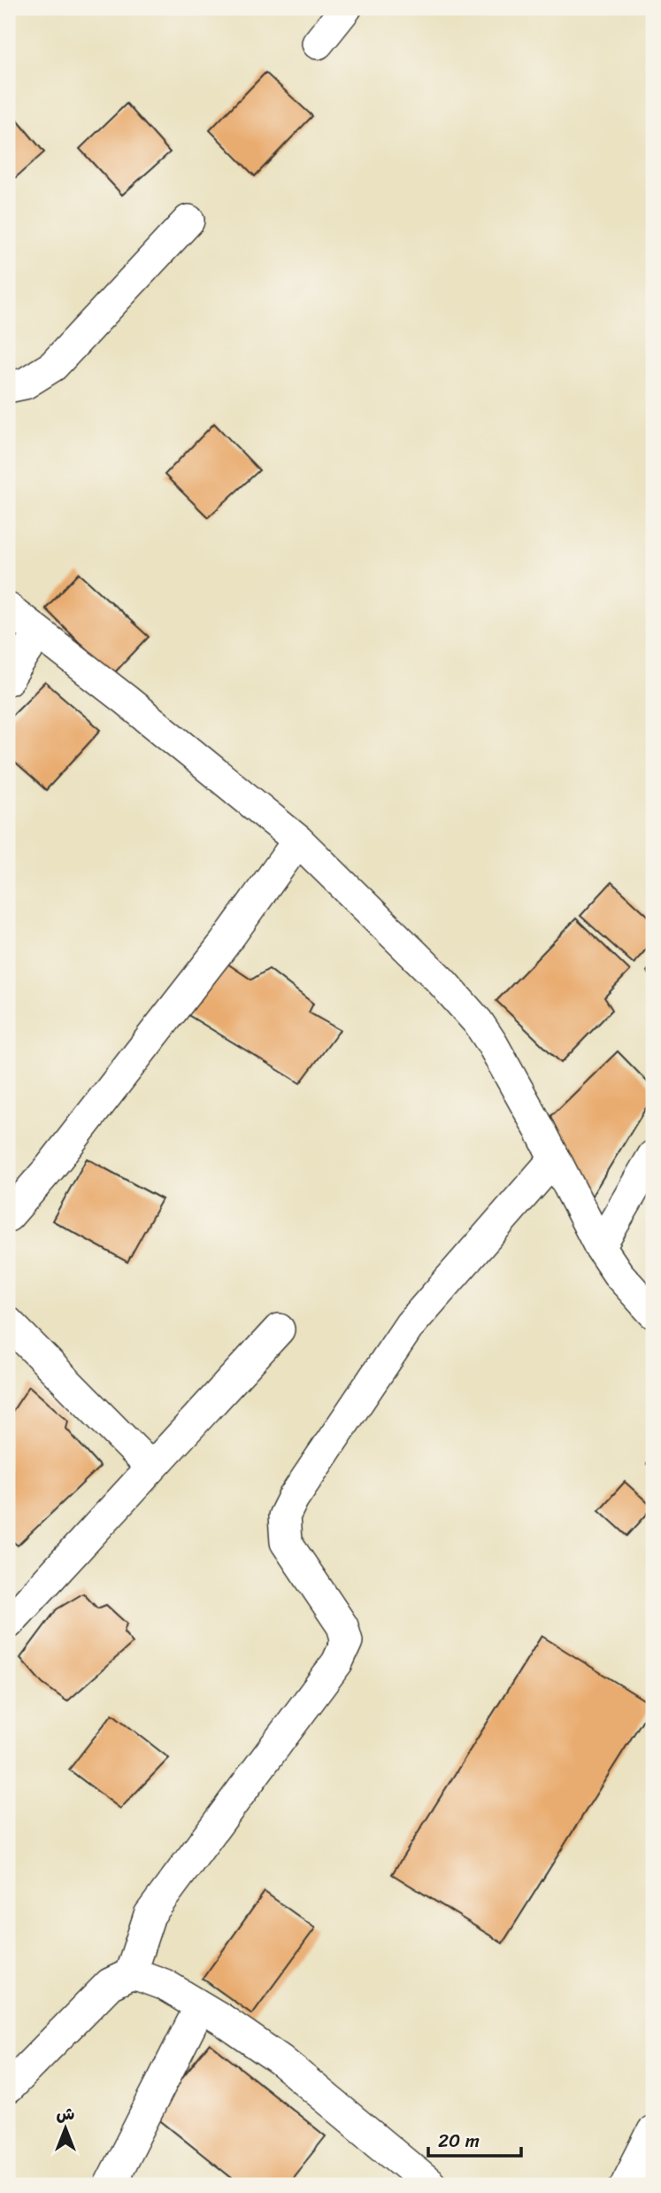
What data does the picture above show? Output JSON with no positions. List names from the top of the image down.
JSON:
{
  "scale_bar": "20 m",
  "north": "top"
}
